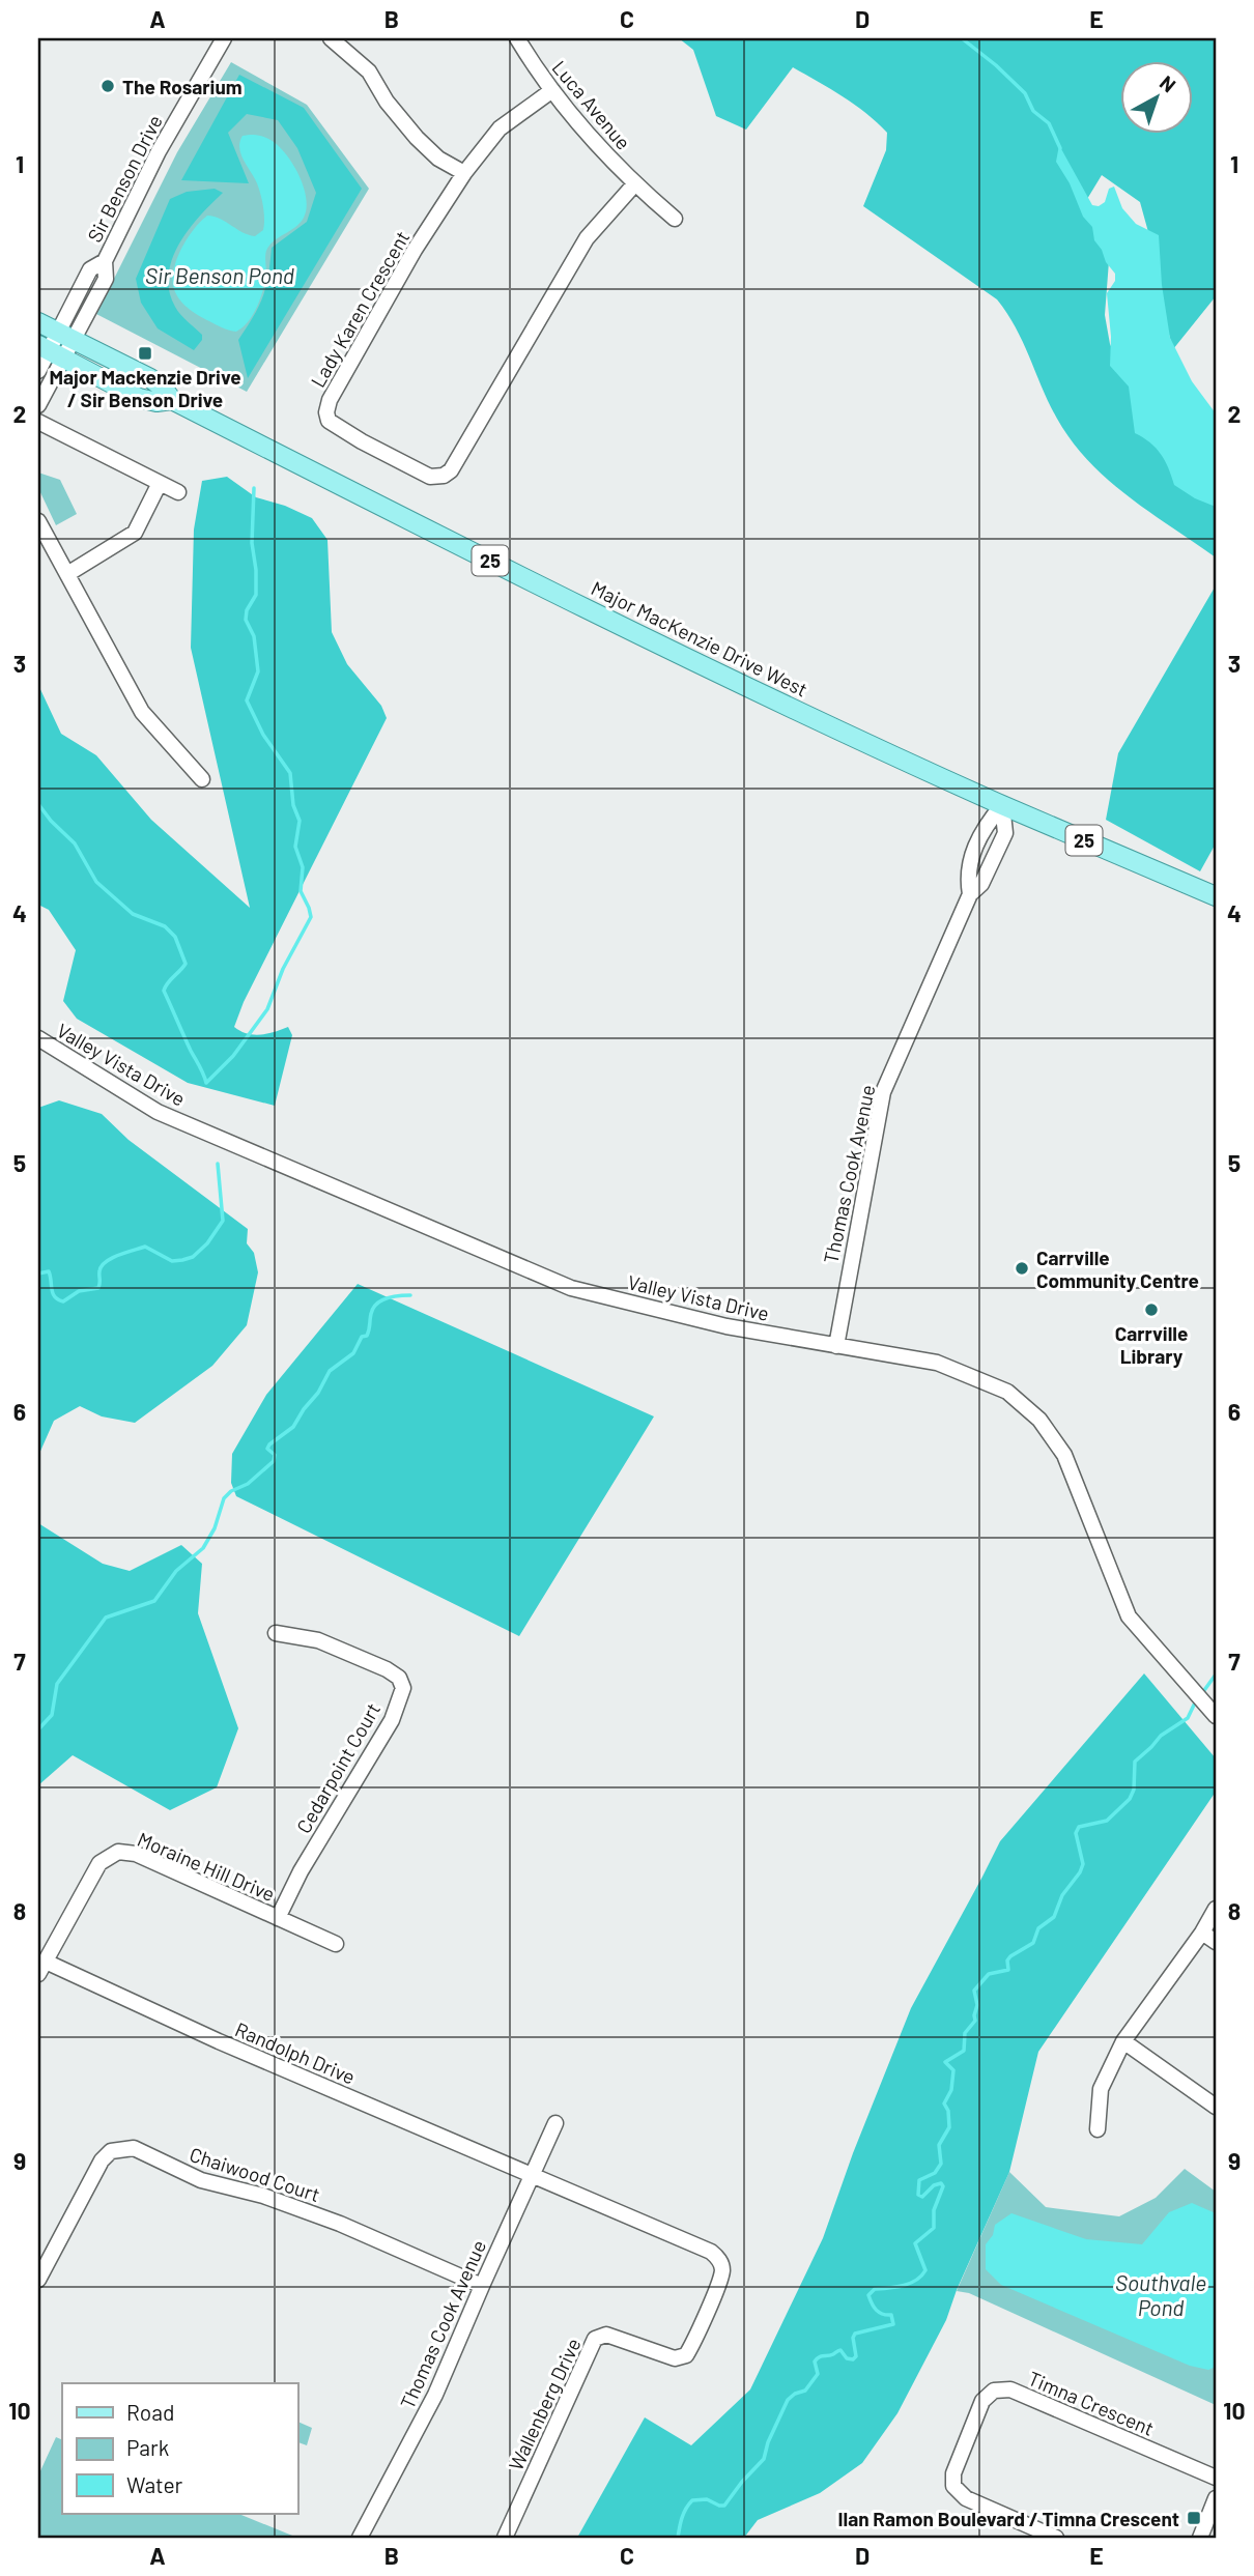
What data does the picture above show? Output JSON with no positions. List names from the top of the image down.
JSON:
{
  "streets": {
    "main road": ["25", "Major MacKenzie Drive West"],
    "street": [
      "Luca Avenue",
      "Sir Benson Drive",
      "Lady Karen Crescent",
      "Valley Vista Drive",
      "Thomas Cook Avenue",
      "Cedarpoint Court",
      "Moraine Hill Drive",
      "Randolph Drive",
      "Chaiwood Court",
      "Timna Crescent",
      "Wallenberg Drive"
    ]
  },
  "crossings": [
    ["Luca Avenue", "Lady Karen Crescent"],
    ["Sir Benson Drive", "Major MacKenzie Drive West"],
    ["Major MacKenzie Drive West", "Thomas Cook Avenue"],
    ["Valley Vista Drive", "Thomas Cook Avenue"],
    ["Thomas Cook Avenue", "Randolph Drive"],
    ["Thomas Cook Avenue", "Chaiwood Court"],
    ["Thomas Cook Avenue", "Wallenberg Drive"],
    ["Cedarpoint Court", "Moraine Hill Drive"],
    ["Moraine Hill Drive", "Randolph Drive"],
    ["Randolph Drive", "Wallenberg Drive"]
  ],
  "water": ["Sir Benson Pond", "Southvale Pond"],
  "places": {
    "other": ["The Rosarium", "Carrville Community Centre", "Carrville Library"],
    "transit": ["Major Mackenzie Drive / Sir Benson Drive", "Ilan Ramon Boulevard / Timna Crescent"]
  },
  "legend": ["Road", "Park", "Water"],
  "north": "top right",
  "grid": {
    "columns": [
      "A",
      "B",
      "C",
      "D",
      "E"
    ],
    "rows": [
      "1",
      "2",
      "3",
      "4",
      "5",
      "6",
      "7",
      "8",
      "9",
      "10"
    ]
  }
}
